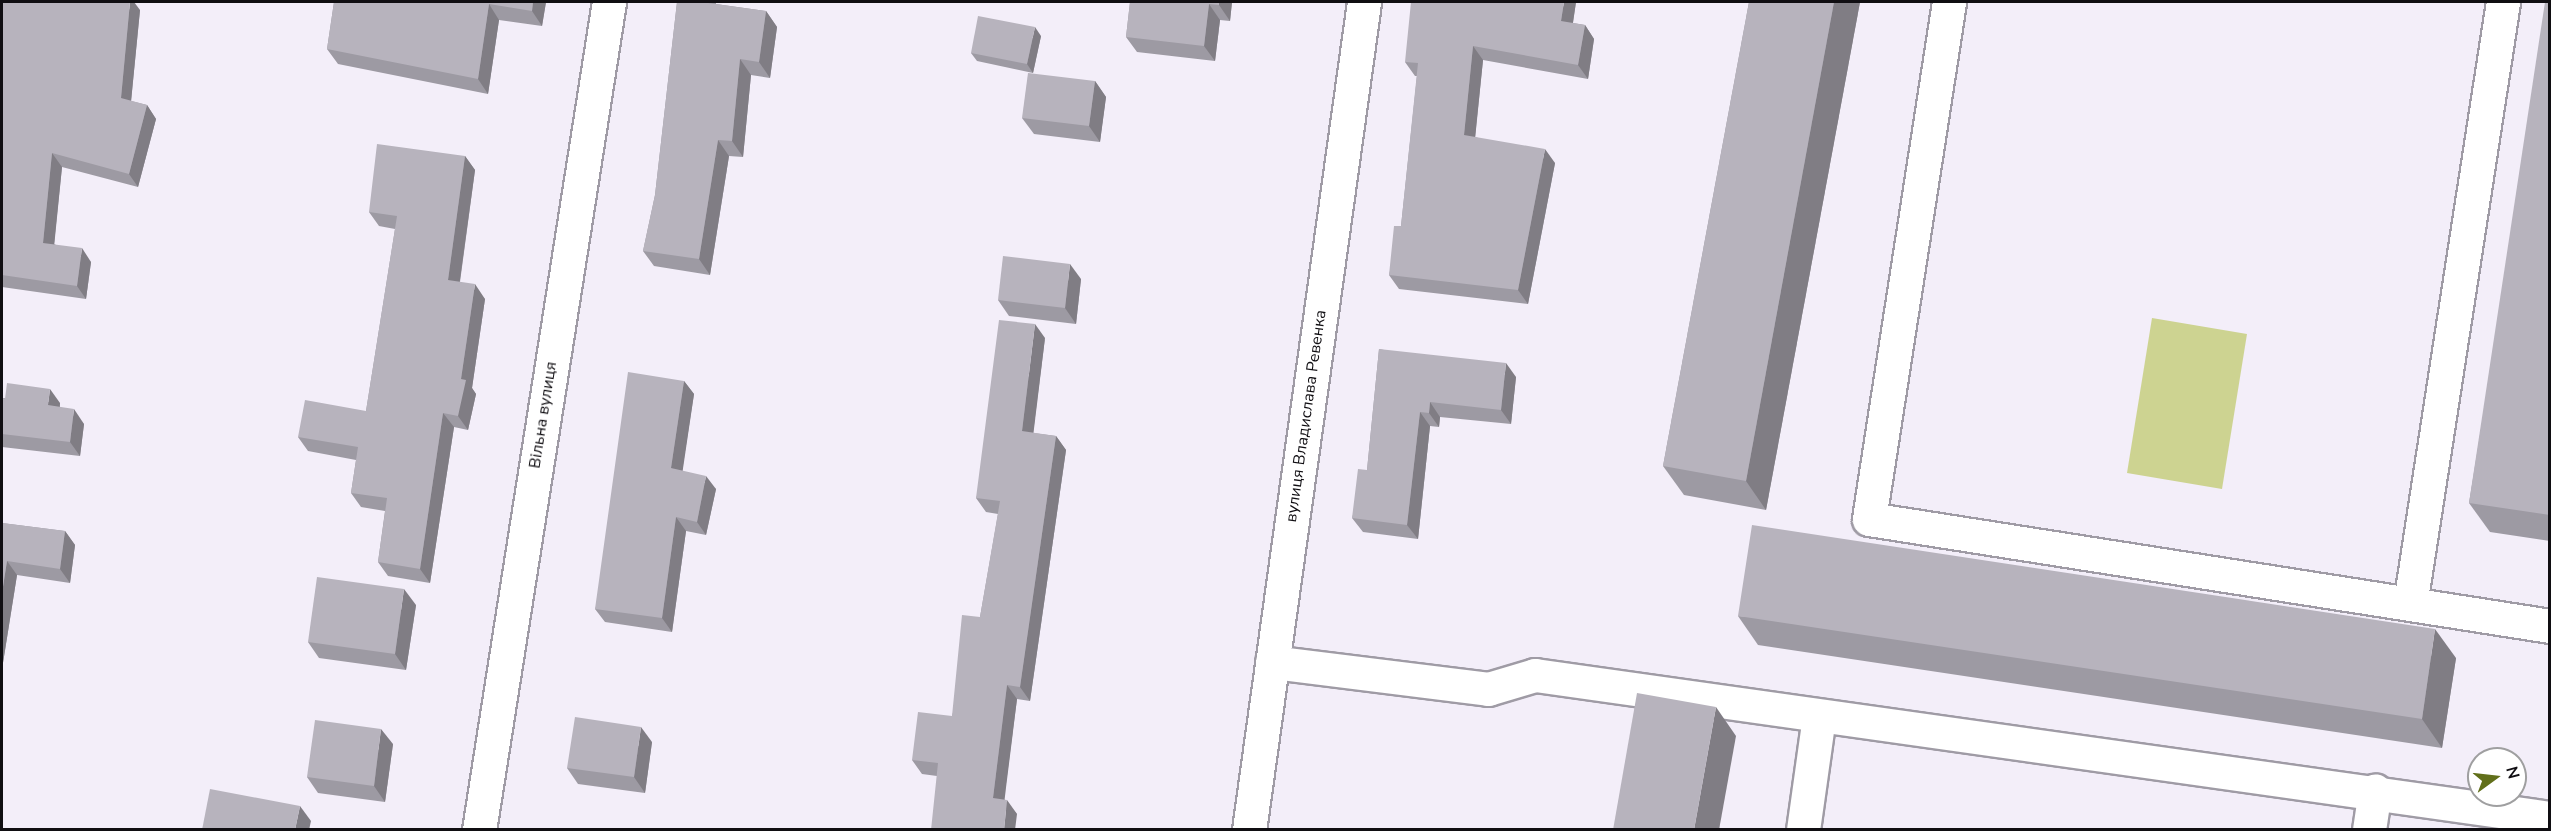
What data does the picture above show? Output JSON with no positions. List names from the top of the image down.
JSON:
{
  "streets": {
    "street": ["Вільна вулиця", "вулиця Владислава Ревенка"]
  },
  "north": "right"
}
